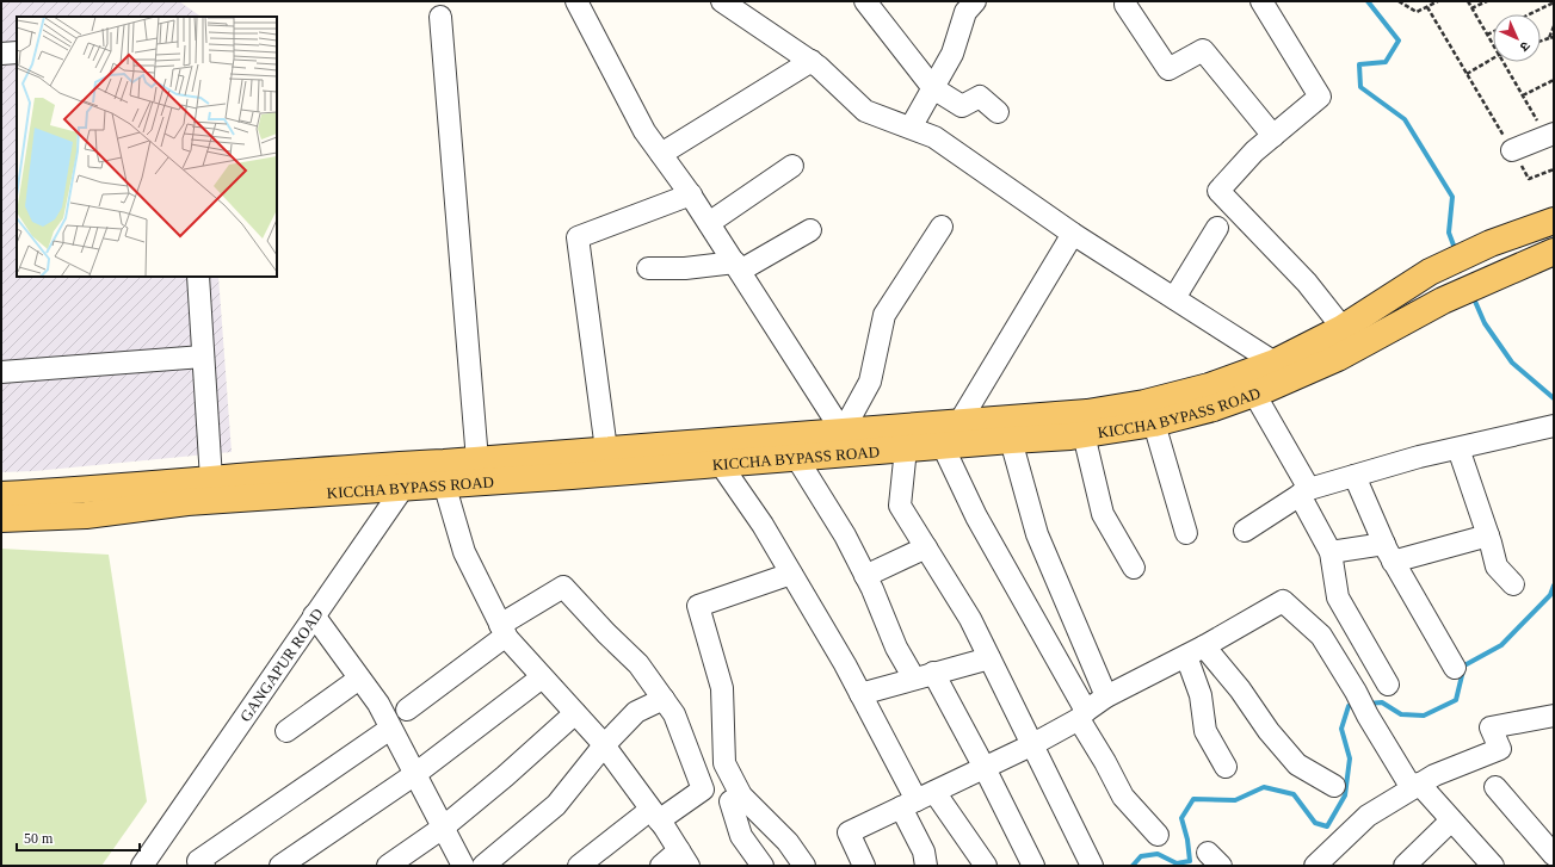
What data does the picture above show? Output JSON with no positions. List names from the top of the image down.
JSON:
{
  "streets": {
    "main road": ["KICCHA BYPASS ROAD"],
    "street": ["GANGAPUR ROAD"]
  },
  "crossings": [
    ["KICCHA BYPASS ROAD", "GANGAPUR ROAD"]
  ],
  "scale_bar": "50 m",
  "north": "bottom right"
}
